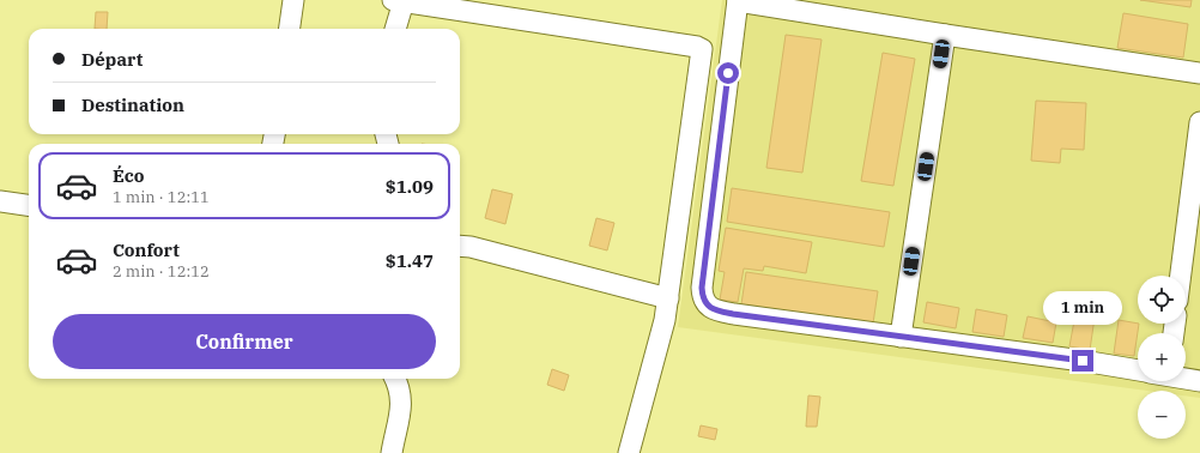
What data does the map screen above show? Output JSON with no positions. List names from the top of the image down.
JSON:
{
  "page": {
    "banner": ["Départ", "Destination"],
    "list": [
      {
        "name": "Éco",
        "note": "1 min · 12:11",
        "value": "$1.09"
      },
      {
        "name": "Confort",
        "note": "2 min · 12:12",
        "value": "$1.47"
      }
    ],
    "map_buttons": ["+", "−"],
    "bubble": "1 min",
    "buttons": "Confirmer"
  }
}
